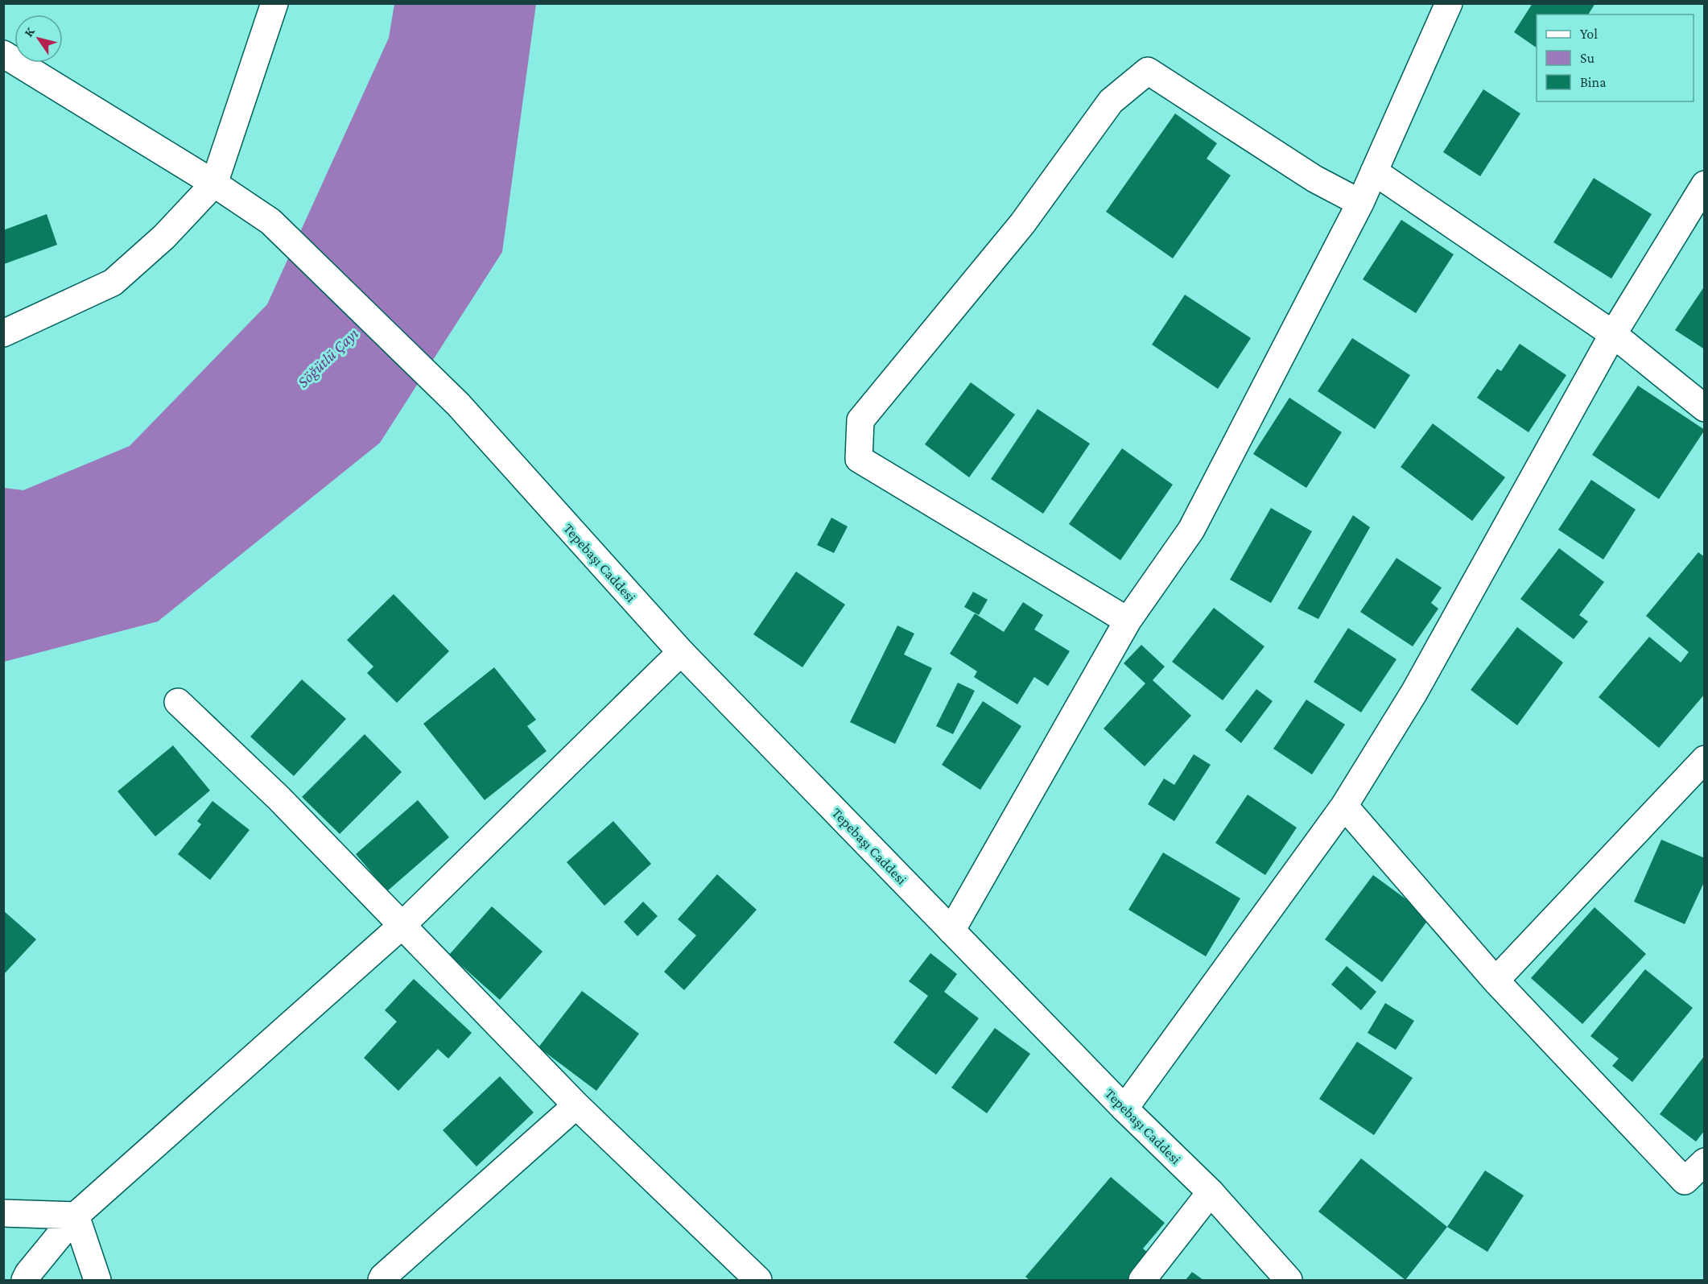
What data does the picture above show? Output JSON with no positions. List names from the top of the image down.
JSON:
{
  "streets": {
    "street": ["Tepebaşı Caddesi"]
  },
  "water": ["Söğütlü Çayı"],
  "legend": ["Yol", "Su", "Bina"],
  "north": "top left"
}
